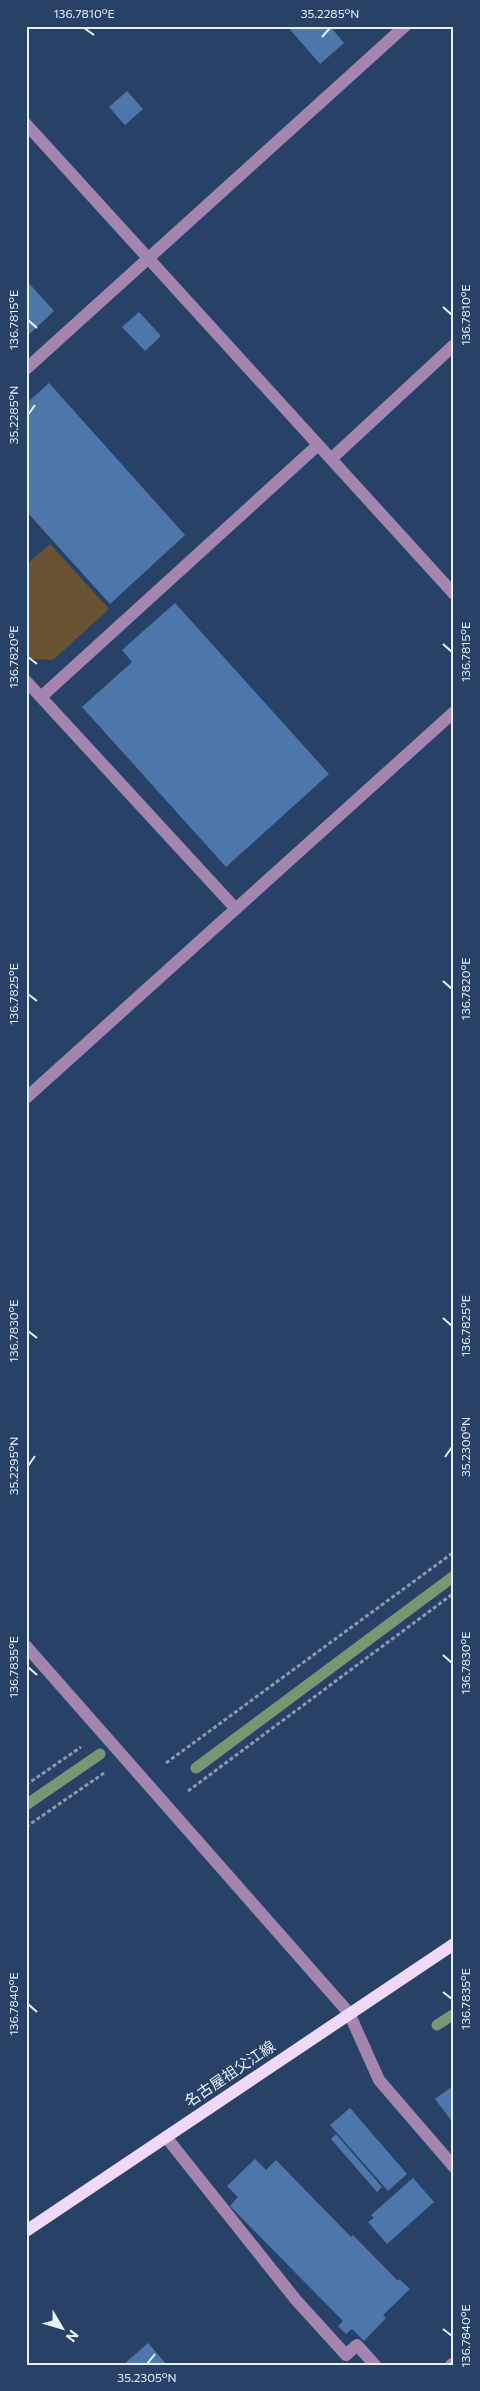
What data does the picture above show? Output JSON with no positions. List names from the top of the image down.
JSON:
{
  "streets": {
    "main road": ["名古屋祖父江線"]
  },
  "north": "bottom right",
  "coordinates": [
    "136.7810°E",
    "35.2285°N",
    "136.7815°E",
    "136.7820°E",
    "136.7825°E",
    "136.7830°E",
    "35.2300°N",
    "35.2295°N",
    "136.7835°E",
    "136.7840°E",
    "35.2305°N"
  ]
}
